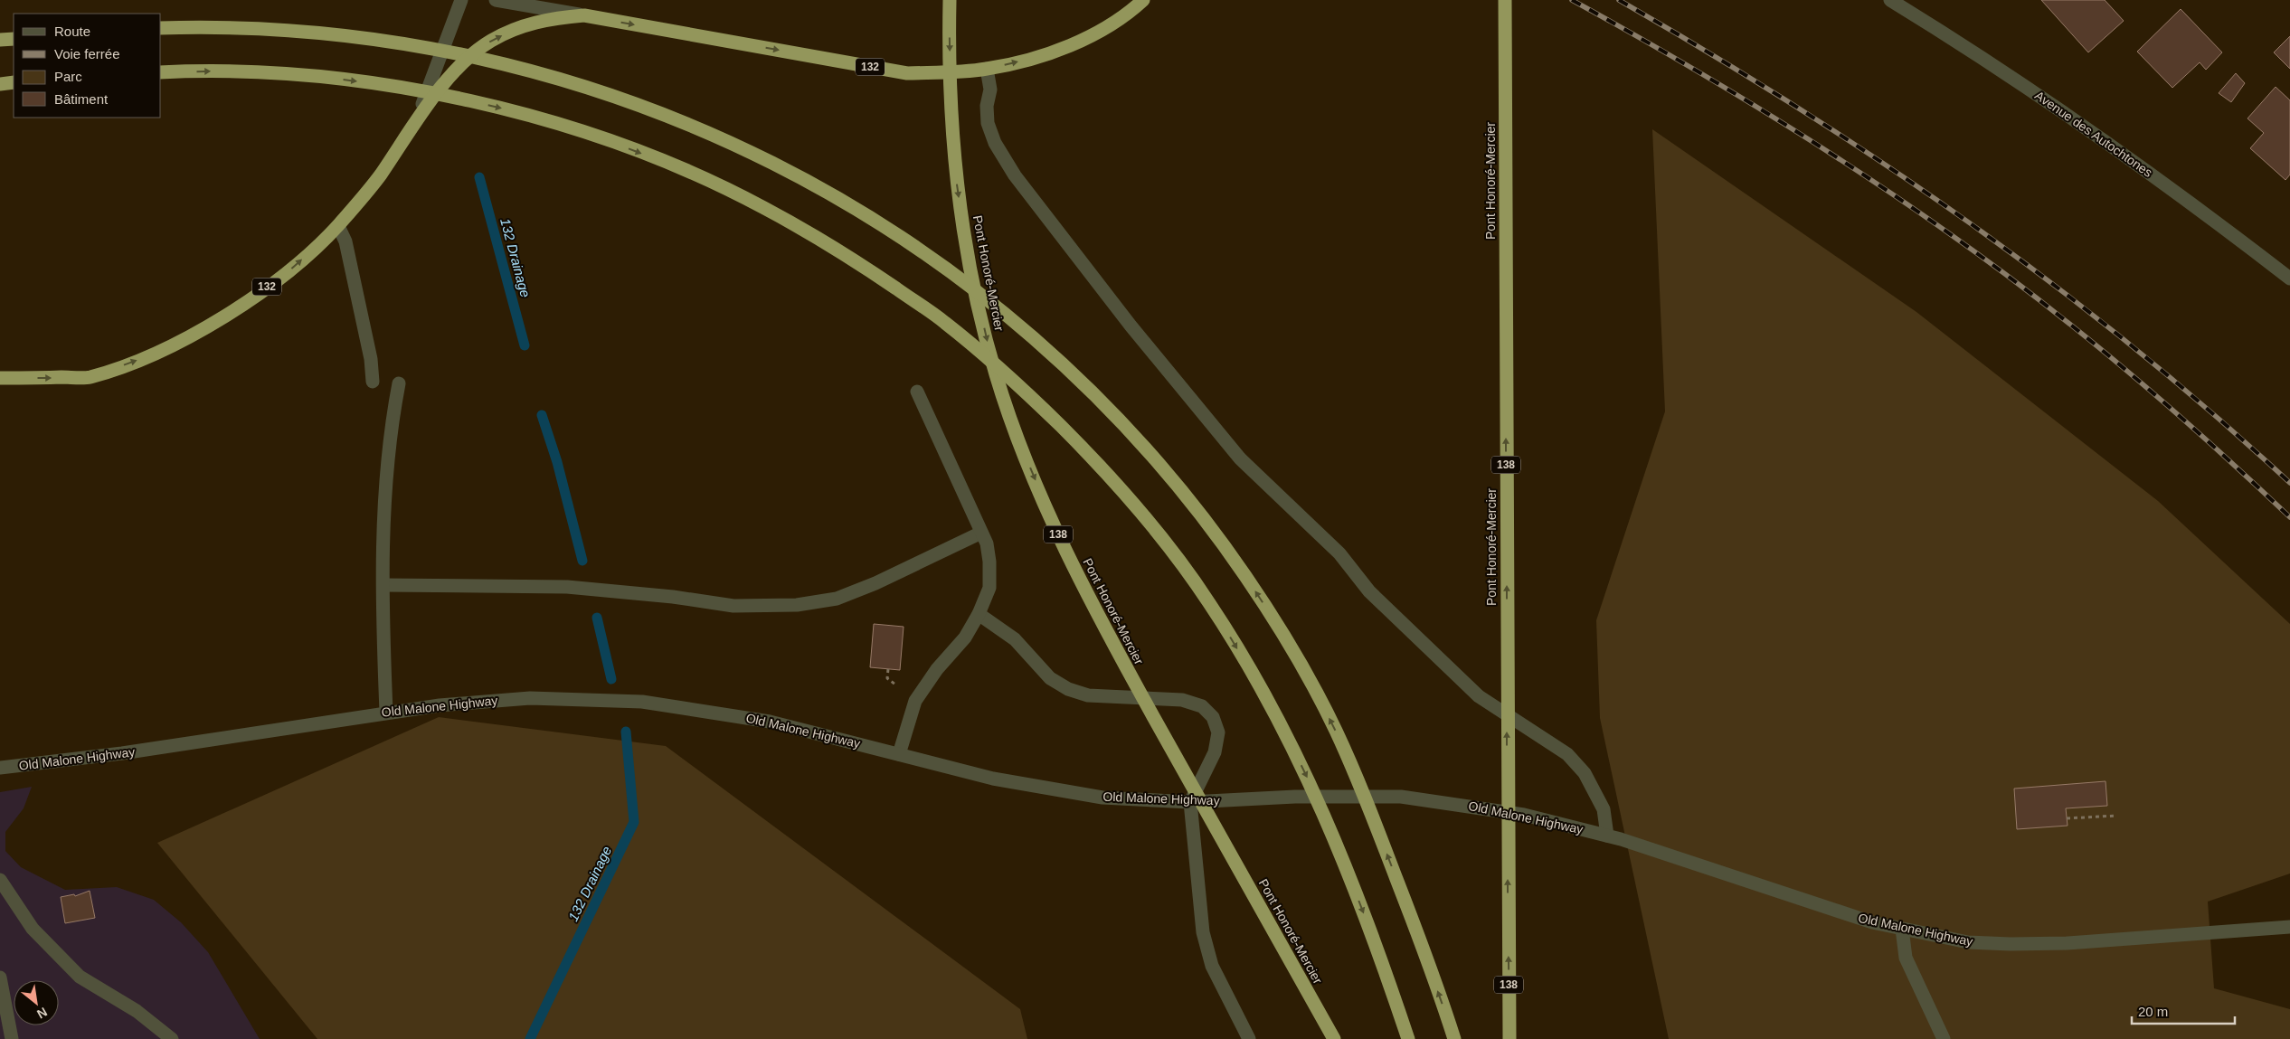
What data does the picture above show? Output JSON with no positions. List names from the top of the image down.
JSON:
{
  "streets": {
    "highway": ["132", "Pont Honoré-Mercier", "138"],
    "street": ["Avenue des Autochtones", "Old Malone Highway"]
  },
  "water": ["132 Drainage"],
  "legend": [
    "Route",
    "Voie ferrée",
    "Parc",
    "Bâtiment"
  ],
  "scale_bar": "20 m",
  "north": "bottom right"
}
